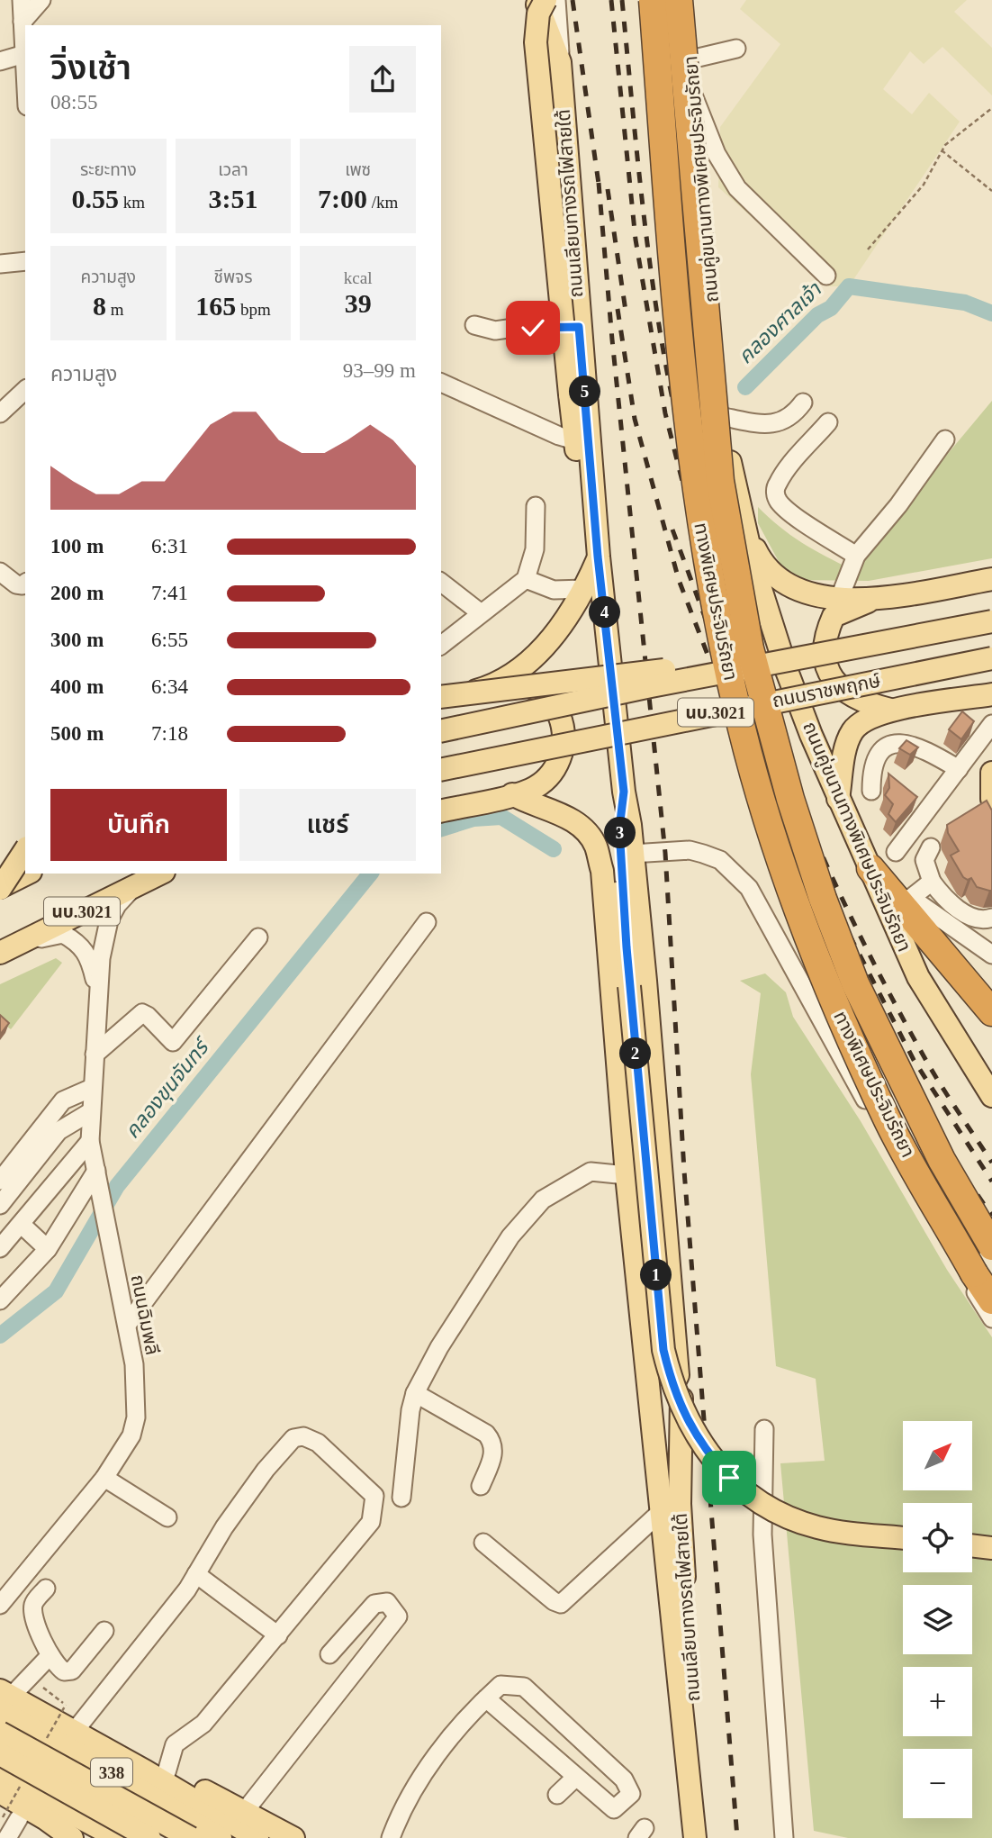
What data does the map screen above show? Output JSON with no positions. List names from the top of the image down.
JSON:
{
  "streets": {
    "highway": ["ทางพิเศษประจิมรัถยา"],
    "main road": [
      "ถนนคู่ขนานทางพิเศษประจิมรัถยา",
      "ถนนเลียบทางรถไฟสายใต้",
      "ถนนราชพฤกษ์",
      "นบ.3021",
      "338"
    ],
    "street": ["ถนนฉิมพลี"]
  },
  "crossings": [
    ["นบ.3021", "ถนนฉิมพลี"]
  ],
  "water": ["คลองศาลเจ้า", "คลองขุนจันทร์"],
  "north": "top right",
  "page": {
    "heading": ["วิ่งเช้า", "08:55"],
    "stats": [
      ["ระยะทาง", "0.55 km"],
      ["เวลา", "3:51"],
      ["เพซ", "7:00 /km"],
      ["ความสูง", "8 m"],
      ["ชีพจร", "165 bpm"],
      ["kcal", "39"]
    ],
    "chart": ["ความสูง", "93–99 m"],
    "pins": [
      "5",
      "4",
      "3",
      "2",
      "1"
    ],
    "list": [
      {
        "name": "100 m",
        "note": "6:31"
      },
      {
        "name": "200 m",
        "note": "7:41"
      },
      {
        "name": "300 m",
        "note": "6:55"
      },
      {
        "name": "400 m",
        "note": "6:34"
      },
      {
        "name": "500 m",
        "note": "7:18"
      }
    ],
    "buttons": ["บันทึก", "แชร์"],
    "map_buttons": ["+", "−"]
  }
}
